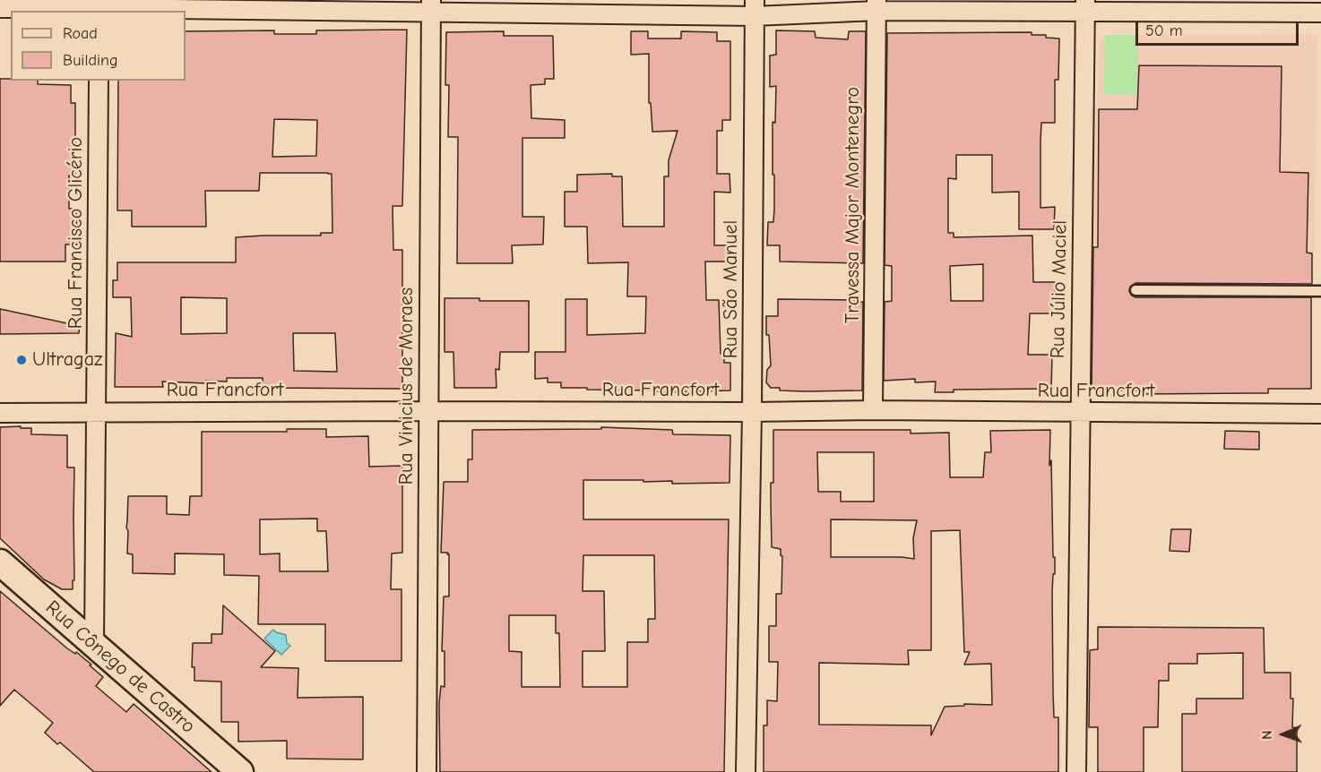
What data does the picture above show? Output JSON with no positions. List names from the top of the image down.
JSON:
{
  "streets": {
    "main road": ["Rua Cônego de Castro"],
    "street": [
      "Travessa Major Montenegro",
      "Rua Francisco Glicério",
      "Rua São Manuel",
      "Rua Júlio Maciel",
      "Rua Vinicius de Moraes",
      "Rua Francfort"
    ]
  },
  "crossings": [
    ["Travessa Major Montenegro", "Rua Francfort"],
    ["Rua Francisco Glicério", "Rua Francfort"],
    ["Rua Francisco Glicério", "Rua Cônego de Castro"],
    ["Rua São Manuel", "Rua Francfort"],
    ["Rua Júlio Maciel", "Rua Francfort"],
    ["Rua Vinicius de Moraes", "Rua Francfort"]
  ],
  "places": ["Ultragaz"],
  "legend": ["Road", "Building"],
  "scale_bar": "50 m",
  "north": "left"
}
